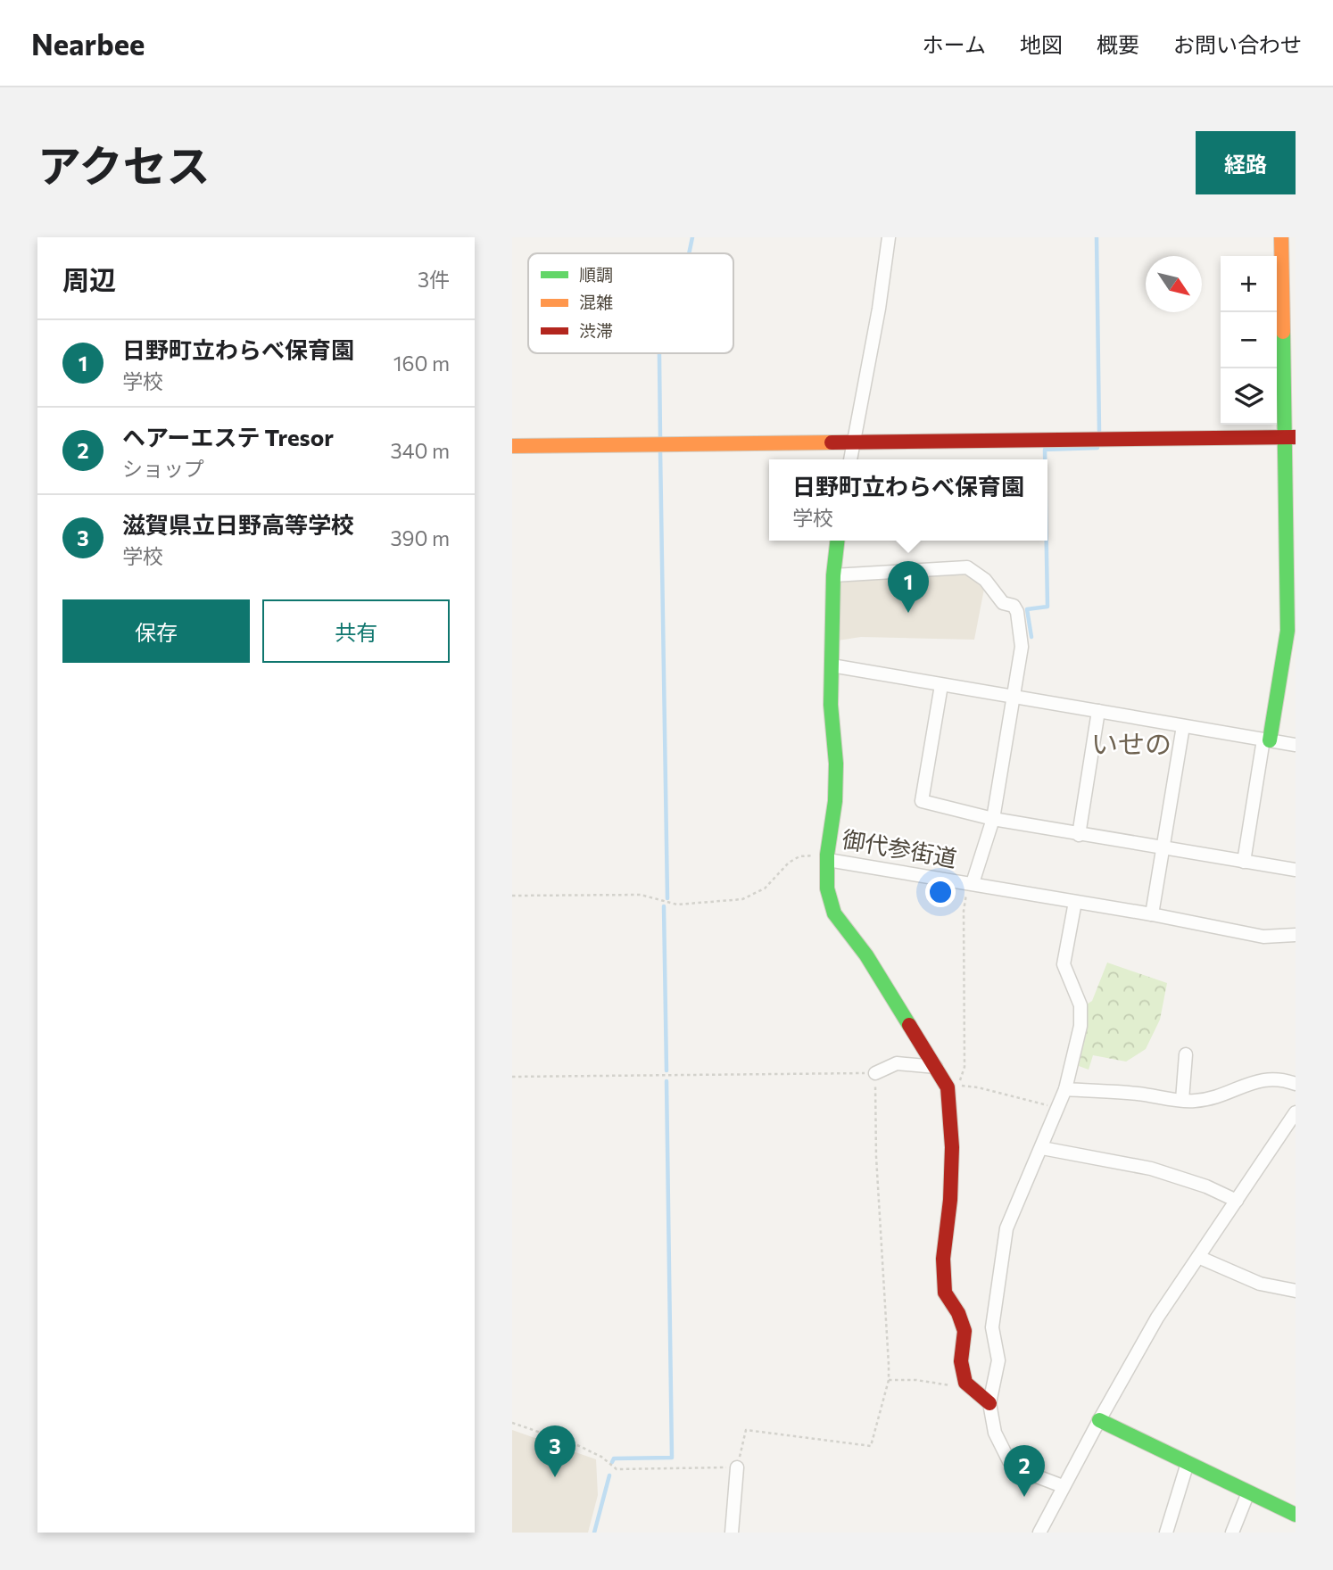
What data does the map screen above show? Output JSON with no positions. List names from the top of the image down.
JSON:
{
  "streets": {
    "street": ["御代参街道"]
  },
  "districts": ["いせの"],
  "legend": ["順調", "混雑", "渋滞"],
  "north": "bottom right",
  "page": {
    "header": "Nearbee",
    "nav": [
      "ホーム",
      "地図",
      "概要",
      "お問い合わせ"
    ],
    "title": "アクセス",
    "buttons": [
      "経路",
      ["保存", "共有"]
    ],
    "heading": ["周辺", "3件"],
    "map_buttons": ["+", "−"],
    "list": [
      {
        "mark": "1",
        "name": "日野町立わらべ保育園",
        "note": "学校",
        "value": "160 m"
      },
      {
        "mark": "2",
        "name": "ヘアーエステ Tresor",
        "note": "ショップ",
        "value": "340 m"
      },
      {
        "mark": "3",
        "name": "滋賀県立日野高等学校",
        "note": "学校",
        "value": "390 m"
      }
    ],
    "popup": ["日野町立わらべ保育園", "学校"],
    "pins": ["1", "3", "2"]
  }
}
